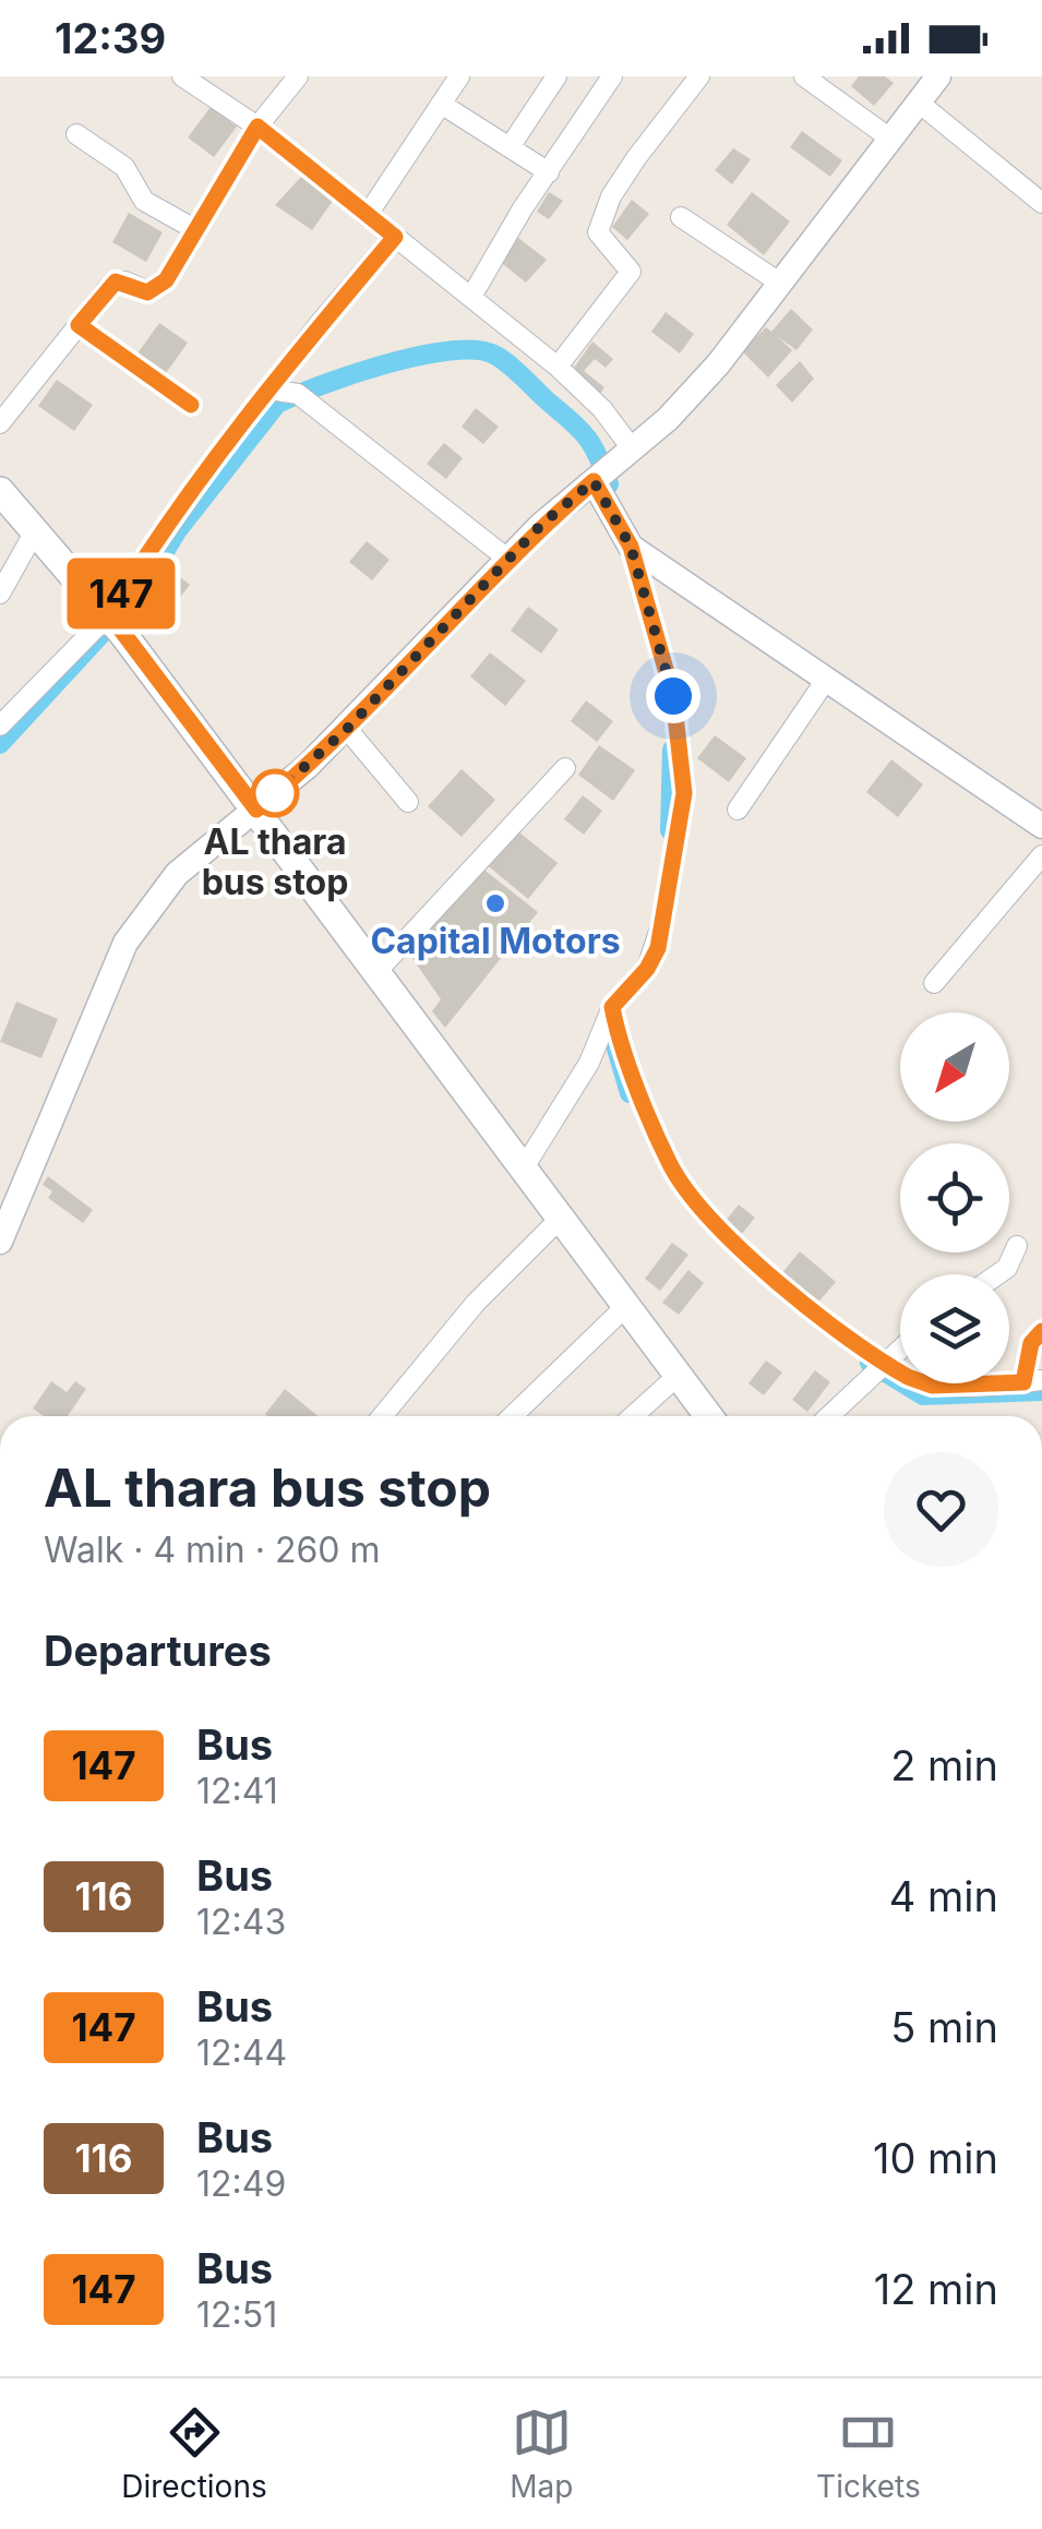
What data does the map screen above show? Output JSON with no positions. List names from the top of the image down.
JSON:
{
  "places": ["AL thara bus stop", "Capital Motors"],
  "lines": ["bus line 147"],
  "north": "bottom left",
  "page": {
    "status": "12:39",
    "on_map": "147",
    "heading": [
      ["AL thara bus stop", "Walk · 4 min · 260 m"],
      "Departures"
    ],
    "list": [
      {
        "mark": "147",
        "name": "Bus",
        "note": "12:41",
        "value": "2 min"
      },
      {
        "mark": "116",
        "name": "Bus",
        "note": "12:43",
        "value": "4 min"
      },
      {
        "mark": "147",
        "name": "Bus",
        "note": "12:44",
        "value": "5 min"
      },
      {
        "mark": "116",
        "name": "Bus",
        "note": "12:49",
        "value": "10 min"
      },
      {
        "mark": "147",
        "name": "Bus",
        "note": "12:51",
        "value": "12 min"
      }
    ],
    "tabs": ["Directions", "Map", "Tickets"]
  }
}
